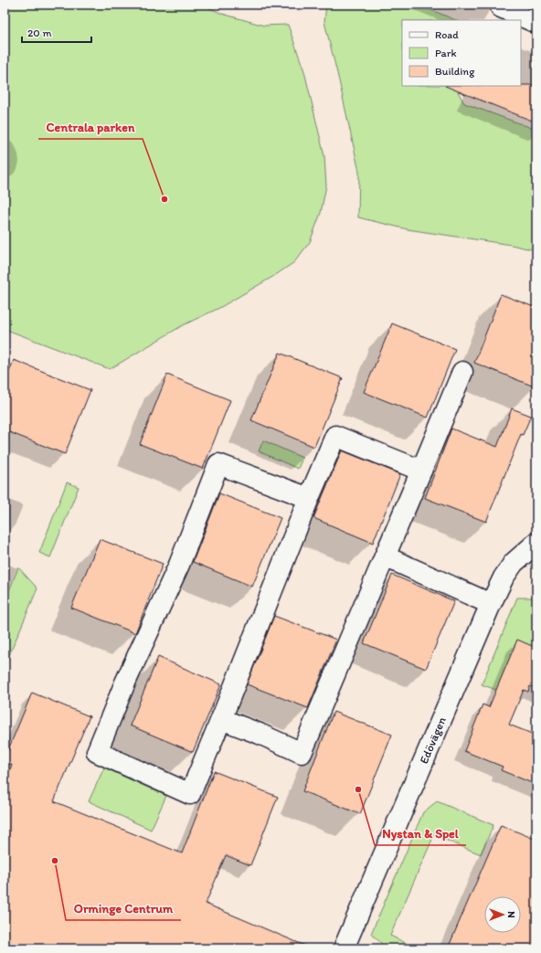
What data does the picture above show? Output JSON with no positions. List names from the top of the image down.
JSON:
{
  "streets": {
    "street": ["Edövägen"]
  },
  "places": ["Centrala parken", "Nystan & Spel", "Orminge Centrum"],
  "legend": ["Road", "Park", "Building"],
  "scale_bar": "20 m",
  "north": "right"
}
